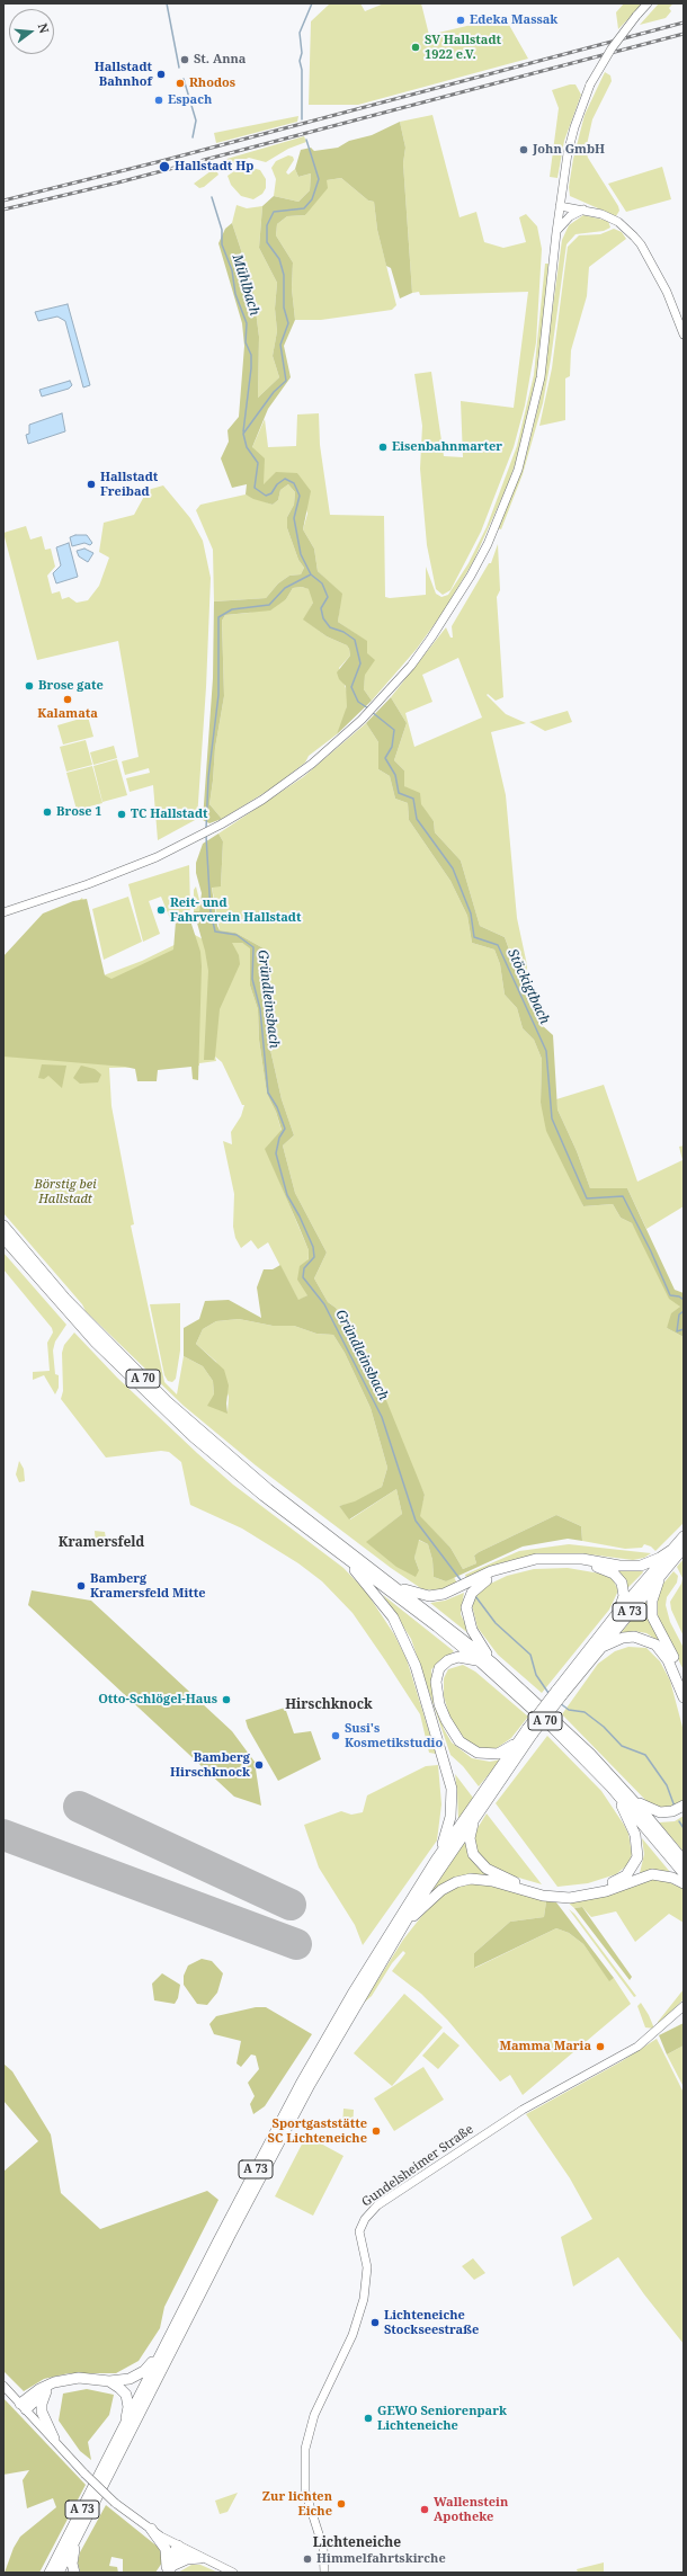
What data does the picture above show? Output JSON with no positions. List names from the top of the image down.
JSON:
{
  "streets": {
    "highway": ["A 70", "A 73"],
    "main road": ["Gundelsheimer Straße"]
  },
  "districts": ["Kramersfeld", "Hirschknock", "Lichteneiche"],
  "water": ["Mühlbach", "Stöckigtbach", "Gründleinsbach"],
  "parks": ["Börstig bei Hallstadt"],
  "places": [
    "Edeka Massak",
    "SV Hallstadt 1922 e.V.",
    "St. Anna",
    "Hallstadt Bahnhof",
    "Rhodos",
    "Espach",
    "John GmbH",
    "Hallstadt Hp",
    "Eisenbahnmarter",
    "Hallstadt Freibad",
    "Brose gate",
    "Kalamata",
    "Brose 1",
    "TC Hallstadt",
    "Reit- und Fahrverein Hallstadt",
    "Bamberg Kramersfeld Mitte",
    "Otto-Schlögel-Haus",
    "Susi's Kosmetikstudio",
    "Bamberg Hirschknock",
    "Mamma Maria",
    "Sportgaststätte SC Lichteneiche",
    "Lichteneiche Stockseestraße",
    "GEWO Seniorenpark Lichteneiche",
    "Zur lichten Eiche",
    "Wallenstein Apotheke",
    "Himmelfahrtskirche"
  ],
  "north": "right"
}
